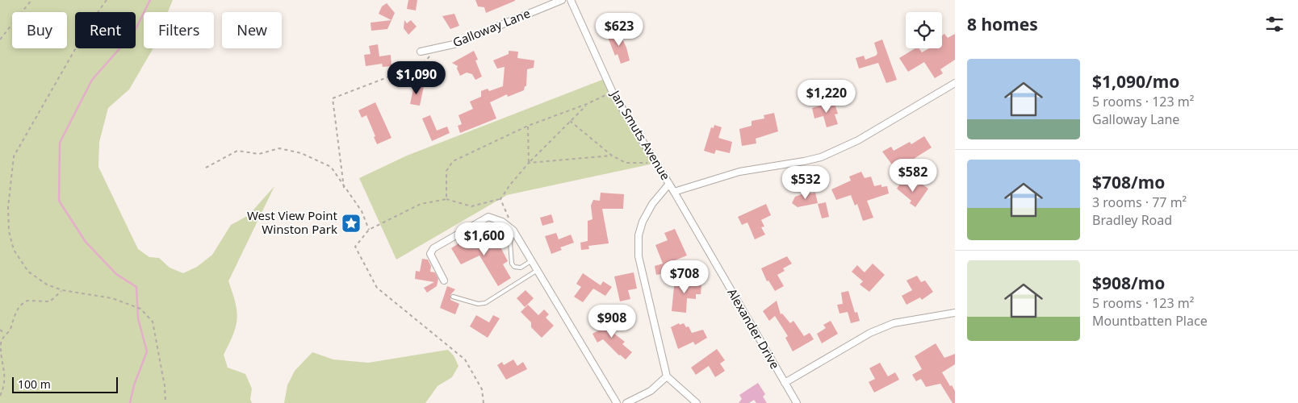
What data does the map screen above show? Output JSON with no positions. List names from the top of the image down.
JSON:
{
  "streets": {
    "street": ["Galloway Lane", "Jan Smuts Avenue", "Alexander Drive"]
  },
  "crossings": [
    ["Jan Smuts Avenue", "Alexander Drive"]
  ],
  "places": {
    "place": ["West View Point Winston Park"]
  },
  "scale_bar": "100 m",
  "page": {
    "heading": "8 homes",
    "chip": [
      "Buy",
      "Rent",
      "Filters",
      "New"
    ],
    "price": [
      "$623",
      "$1,090",
      "$1,220",
      "$582",
      "$532",
      "$1,600",
      "$708",
      "$908"
    ],
    "list": [
      {
        "name": "$1,090/mo",
        "note": "5 rooms · 123 m² · Galloway Lane"
      },
      {
        "name": "$708/mo",
        "note": "3 rooms · 77 m² · Bradley Road"
      },
      {
        "name": "$908/mo",
        "note": "5 rooms · 123 m² · Mountbatten Place"
      }
    ],
    "scale": "100 m"
  }
}
